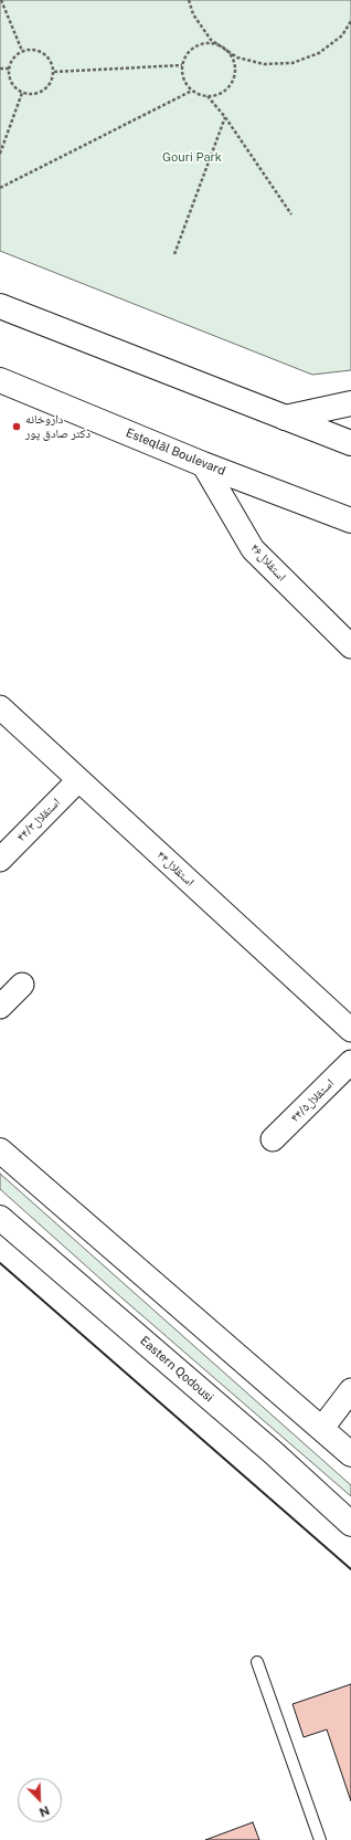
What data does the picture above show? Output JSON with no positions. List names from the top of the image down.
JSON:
{
  "streets": {
    "main road": ["Esteqlāl Boulevard", "Eastern Qodousi"],
    "street": [
      "استقلال۴۶",
      "استقلال۴۴/۳",
      "استقلال۴۴",
      "استقلال۴۴/۵"
    ]
  },
  "crossings": [
    ["Esteqlāl Boulevard", "استقلال۴۶"],
    ["استقلال۴۴/۳", "استقلال۴۴"]
  ],
  "parks": ["Gouri Park"],
  "places": ["داروخانه دکتر صادق پور"],
  "north": "bottom right"
}
